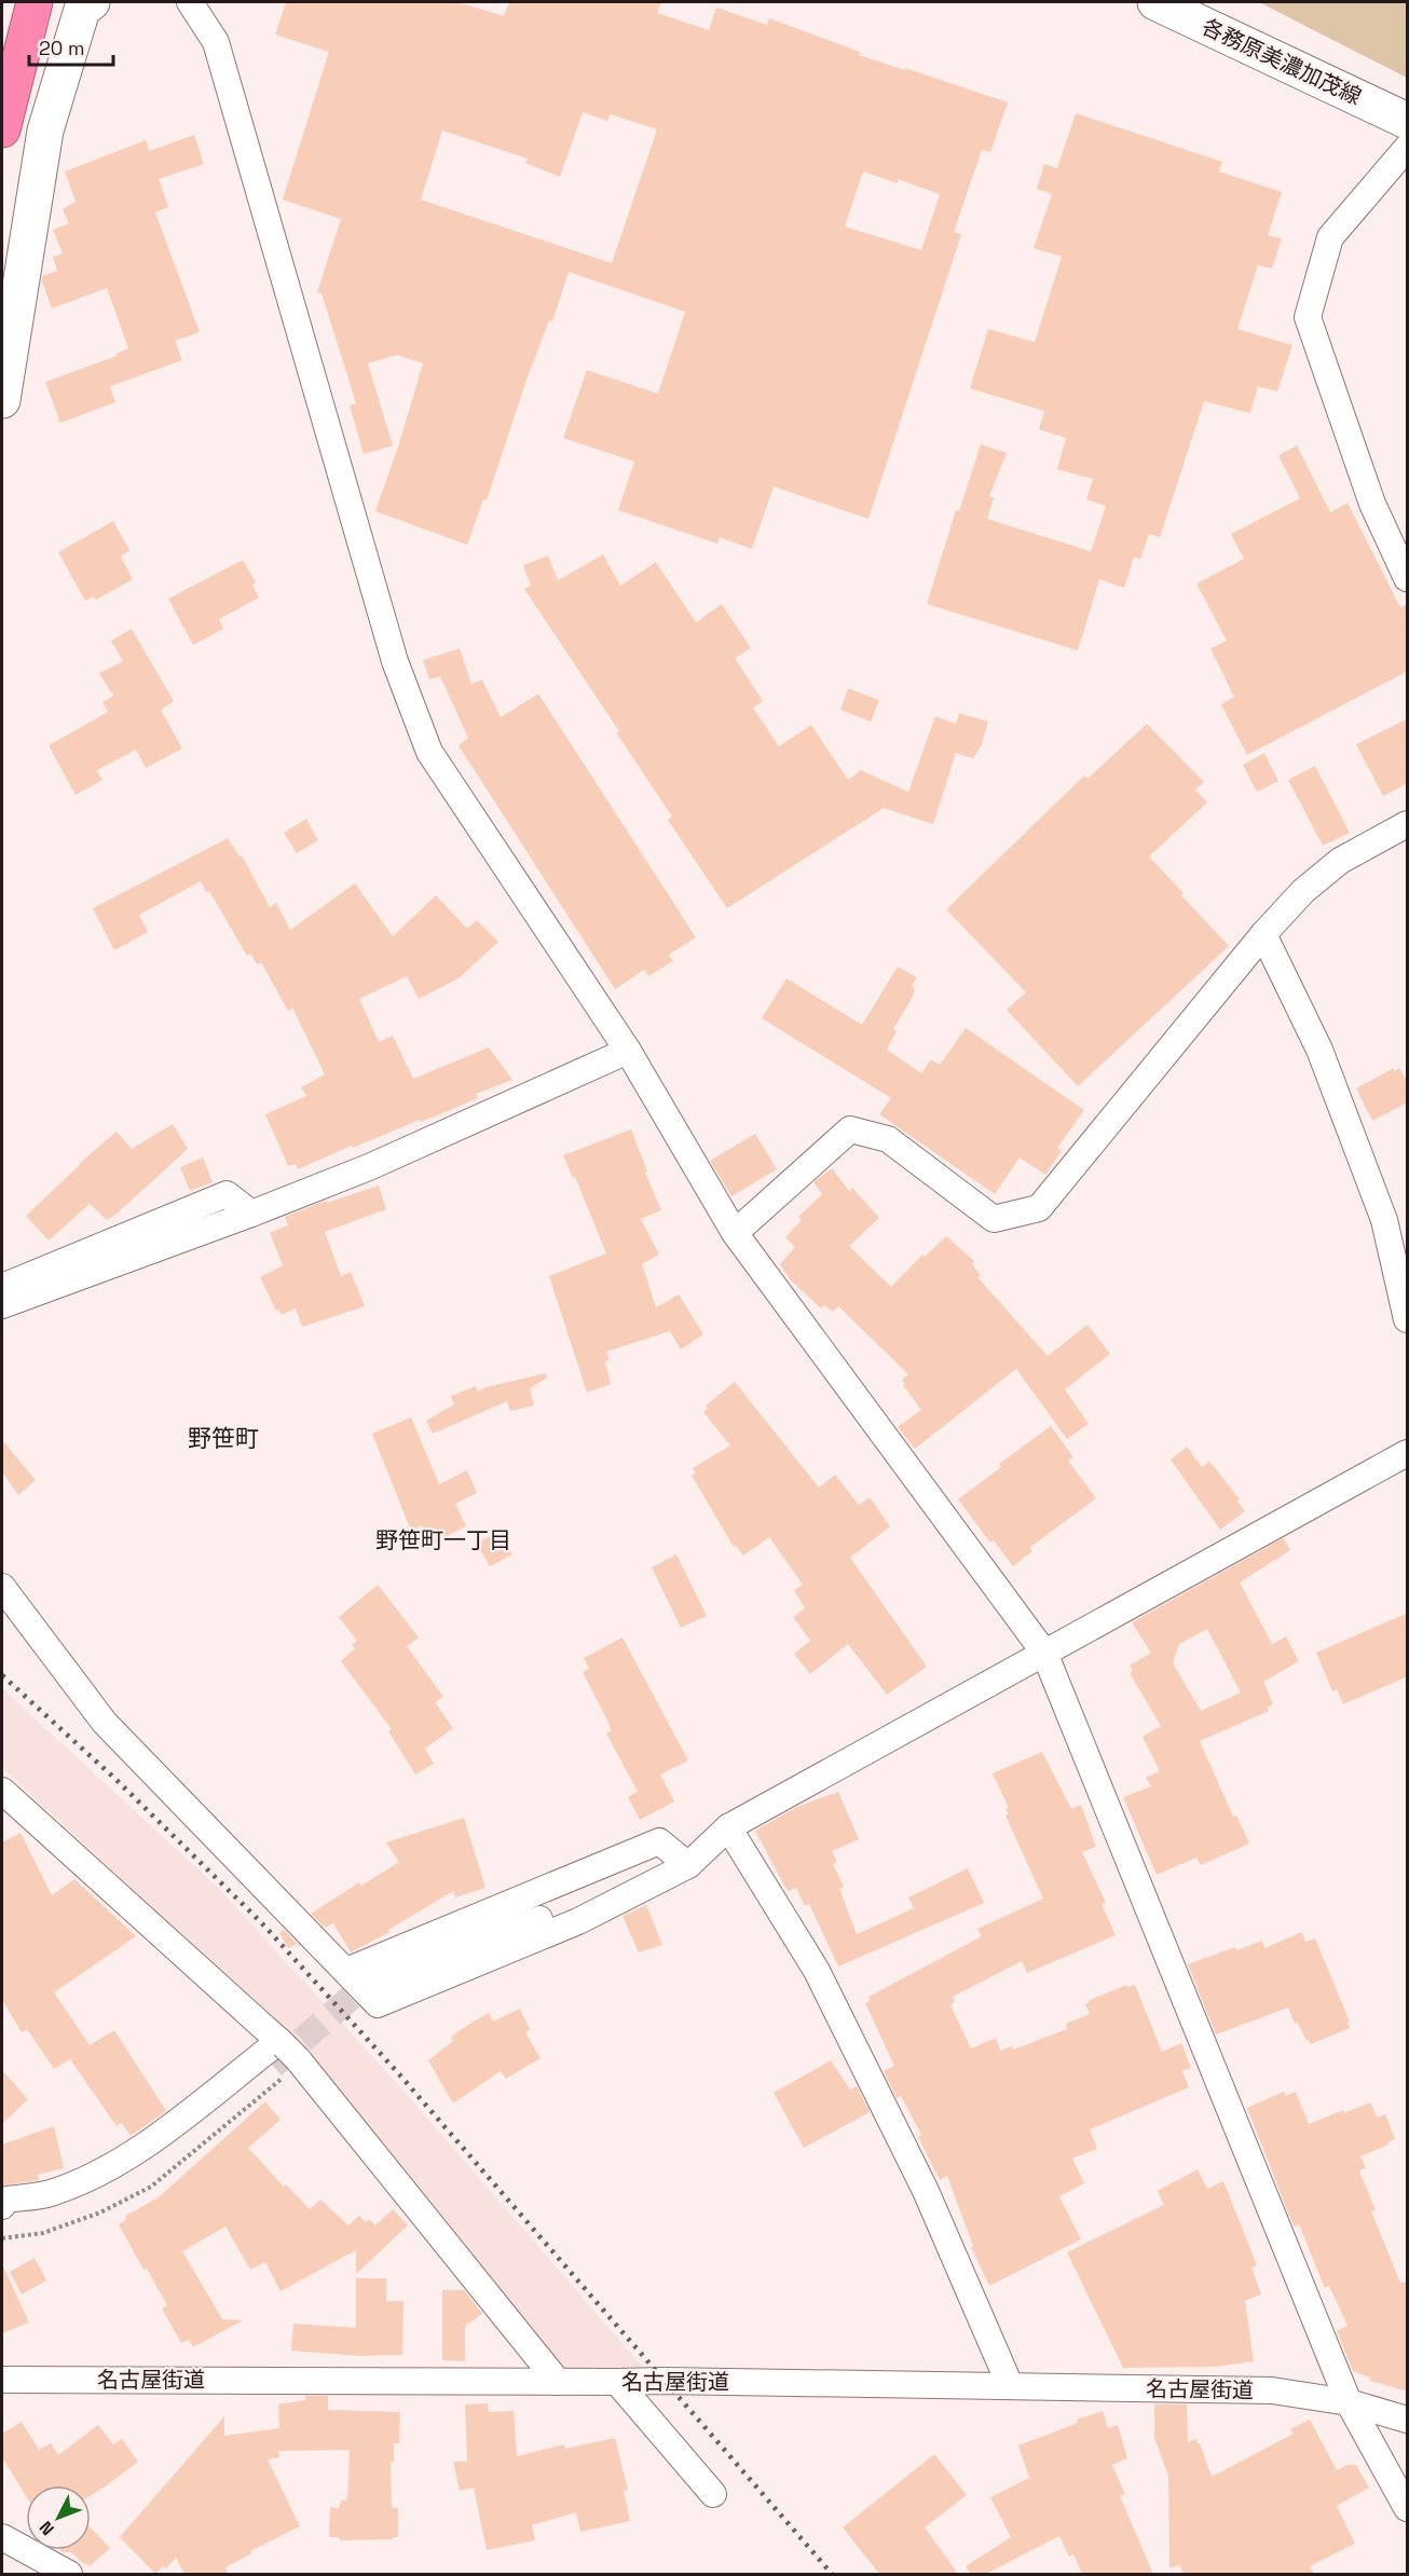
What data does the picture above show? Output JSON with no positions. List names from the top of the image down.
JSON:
{
  "streets": {
    "street": ["各務原美濃加茂線", "名古屋街道"]
  },
  "districts": ["野笹町", "野笹町一丁目"],
  "scale_bar": "20 m",
  "north": "bottom left"
}
